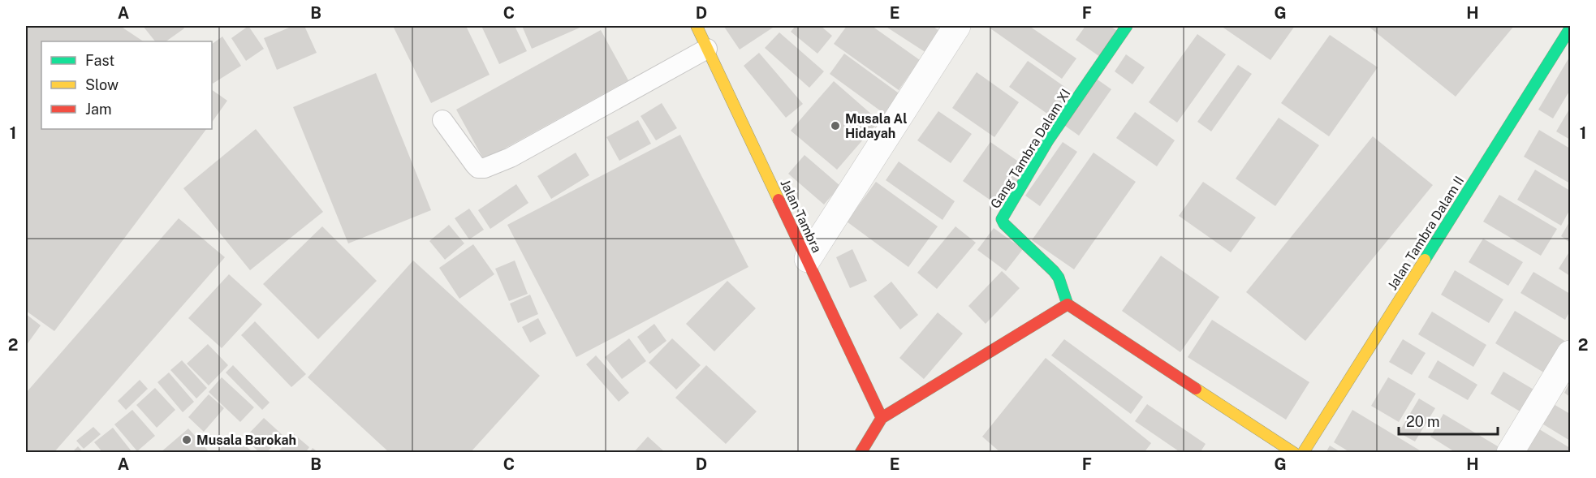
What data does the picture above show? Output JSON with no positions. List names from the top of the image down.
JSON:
{
  "streets": {
    "street": ["Gang Tambra Dalam XI", "Jalan Tambra", "Jalan Tambra Dalam II"]
  },
  "places": ["Musala Al Hidayah", "Musala Barokah"],
  "legend": ["Fast", "Slow", "Jam"],
  "scale_bar": "20 m",
  "grid": {
    "columns": [
      "A",
      "B",
      "C",
      "D",
      "E",
      "F",
      "G",
      "H"
    ],
    "rows": ["1", "2"]
  }
}
